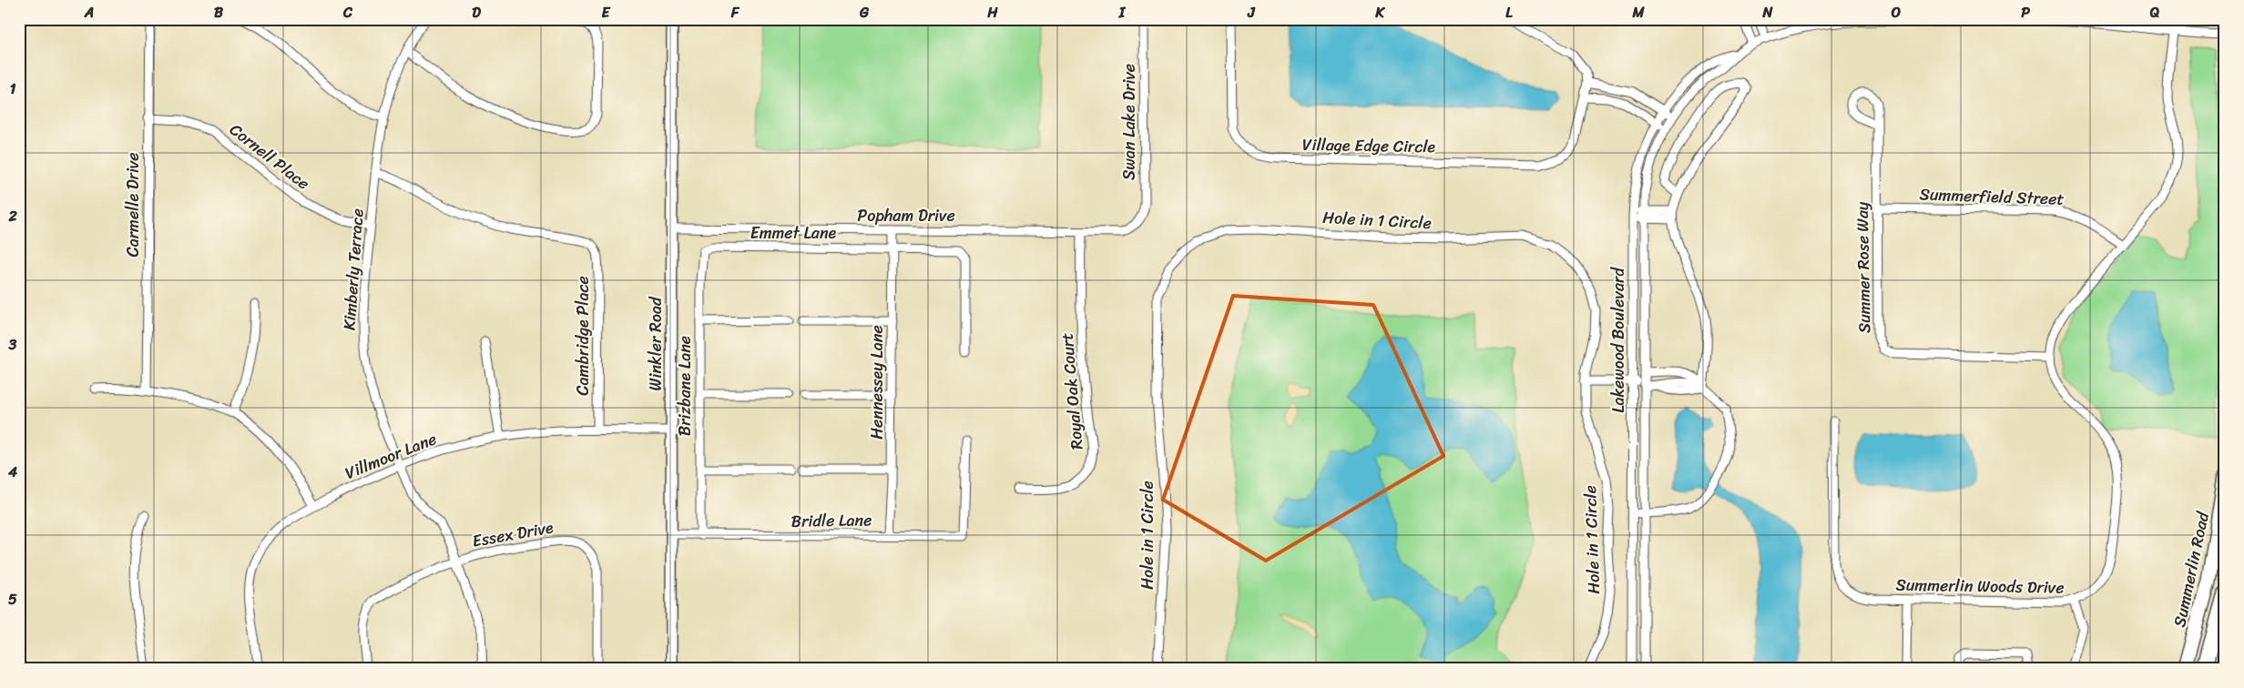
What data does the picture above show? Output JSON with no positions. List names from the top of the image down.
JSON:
{
  "streets": {
    "main road": ["Summerlin Road"],
    "street": [
      "Swan Lake Drive",
      "Village Edge Circle",
      "Cornell Place",
      "Summerfield Street",
      "Carmelle Drive",
      "Popham Drive",
      "Hole in 1 Circle",
      "Emmet Lane",
      "Summer Rose Way",
      "Kimberly Terrace",
      "Cambridge Place",
      "Lakewood Boulevard",
      "Winkler Road",
      "Hennessey Lane",
      "Brizbane Lane",
      "Royal Oak Court",
      "Villmoor Lane",
      "Bridle Lane",
      "Essex Drive",
      "Summerlin Woods Drive"
    ]
  },
  "crossings": [
    ["Swan Lake Drive", "Popham Drive"],
    ["Cornell Place", "Carmelle Drive"],
    ["Cornell Place", "Kimberly Terrace"],
    ["Summerfield Street", "Summer Rose Way"],
    ["Summerfield Street", "Summerlin Woods Drive"],
    ["Popham Drive", "Winkler Road"],
    ["Popham Drive", "Hennessey Lane"],
    ["Popham Drive", "Royal Oak Court"],
    ["Emmet Lane", "Hennessey Lane"],
    ["Emmet Lane", "Brizbane Lane"],
    ["Summer Rose Way", "Summerlin Woods Drive"],
    ["Kimberly Terrace", "Cambridge Place"],
    ["Kimberly Terrace", "Villmoor Lane"],
    ["Kimberly Terrace", "Essex Drive"],
    ["Cambridge Place", "Villmoor Lane"],
    ["Lakewood Boulevard", "Summerlin Woods Drive"],
    ["Winkler Road", "Villmoor Lane"],
    ["Winkler Road", "Bridle Lane"],
    ["Hennessey Lane", "Bridle Lane"],
    ["Brizbane Lane", "Bridle Lane"]
  ],
  "grid": {
    "columns": [
      "A",
      "B",
      "C",
      "D",
      "E",
      "F",
      "G",
      "H",
      "I",
      "J",
      "K",
      "L",
      "M",
      "N",
      "O",
      "P",
      "Q"
    ],
    "rows": [
      "1",
      "2",
      "3",
      "4",
      "5"
    ]
  }
}
